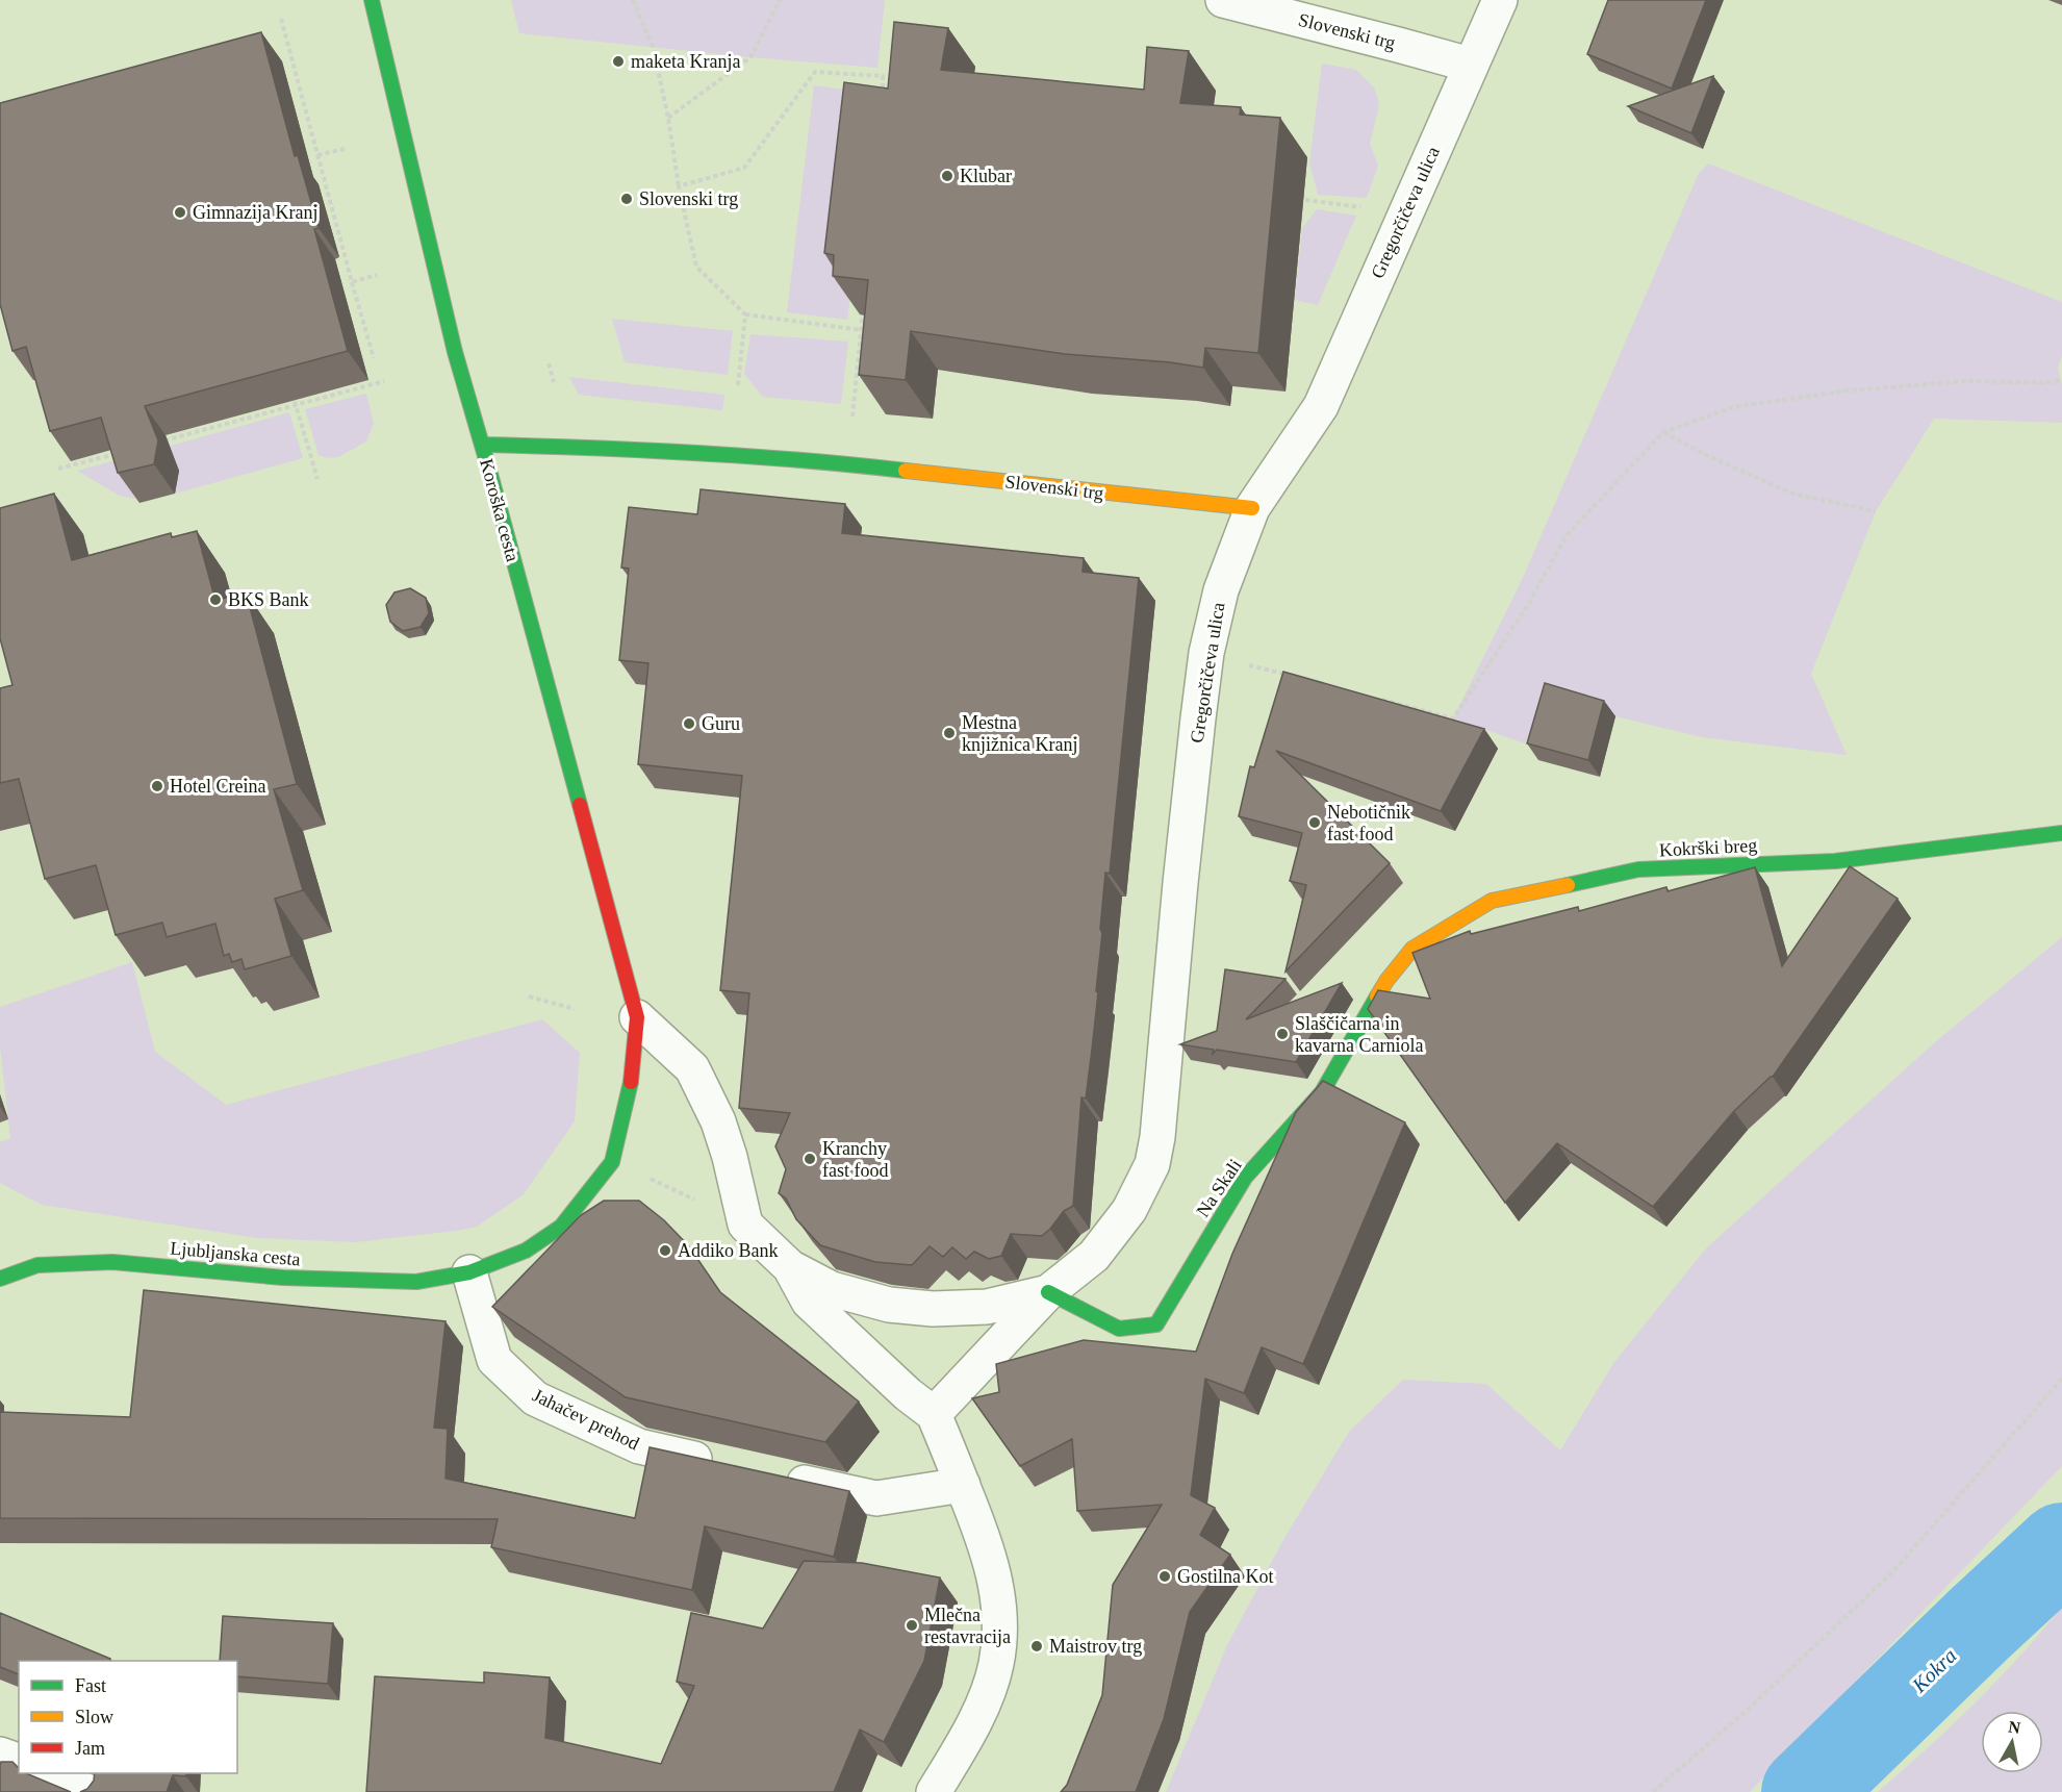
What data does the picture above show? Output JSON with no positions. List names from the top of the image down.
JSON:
{
  "streets": {
    "street": [
      "Slovenski trg",
      "Gregorčičeva ulica",
      "Koroška cesta",
      "Kokrški breg",
      "Na Skali",
      "Ljubljanska cesta",
      "Jahačev prehod"
    ]
  },
  "crossings": [
    ["Slovenski trg", "Gregorčičeva ulica"],
    ["Slovenski trg", "Koroška cesta"],
    ["Gregorčičeva ulica", "Na Skali"],
    ["Koroška cesta", "Ljubljanska cesta"],
    ["Koroška cesta", "Jahačev prehod"],
    ["Kokrški breg", "Na Skali"],
    ["Ljubljanska cesta", "Jahačev prehod"]
  ],
  "water": ["Kokra"],
  "places": [
    "maketa Kranja",
    "Klubar",
    "Slovenski trg",
    "Gimnazija Kranj",
    "BKS Bank",
    "Guru",
    "Mestna knjižnica Kranj",
    "Hotel Creina",
    "Nebotičnik fast food",
    "Slaščičarna in kavarna Carniola",
    "Kranchy fast food",
    "Addiko Bank",
    "Gostilna Kot",
    "Mlečna restavracija",
    "Maistrov trg"
  ],
  "legend": ["Fast", "Slow", "Jam"],
  "north": "top"
}
